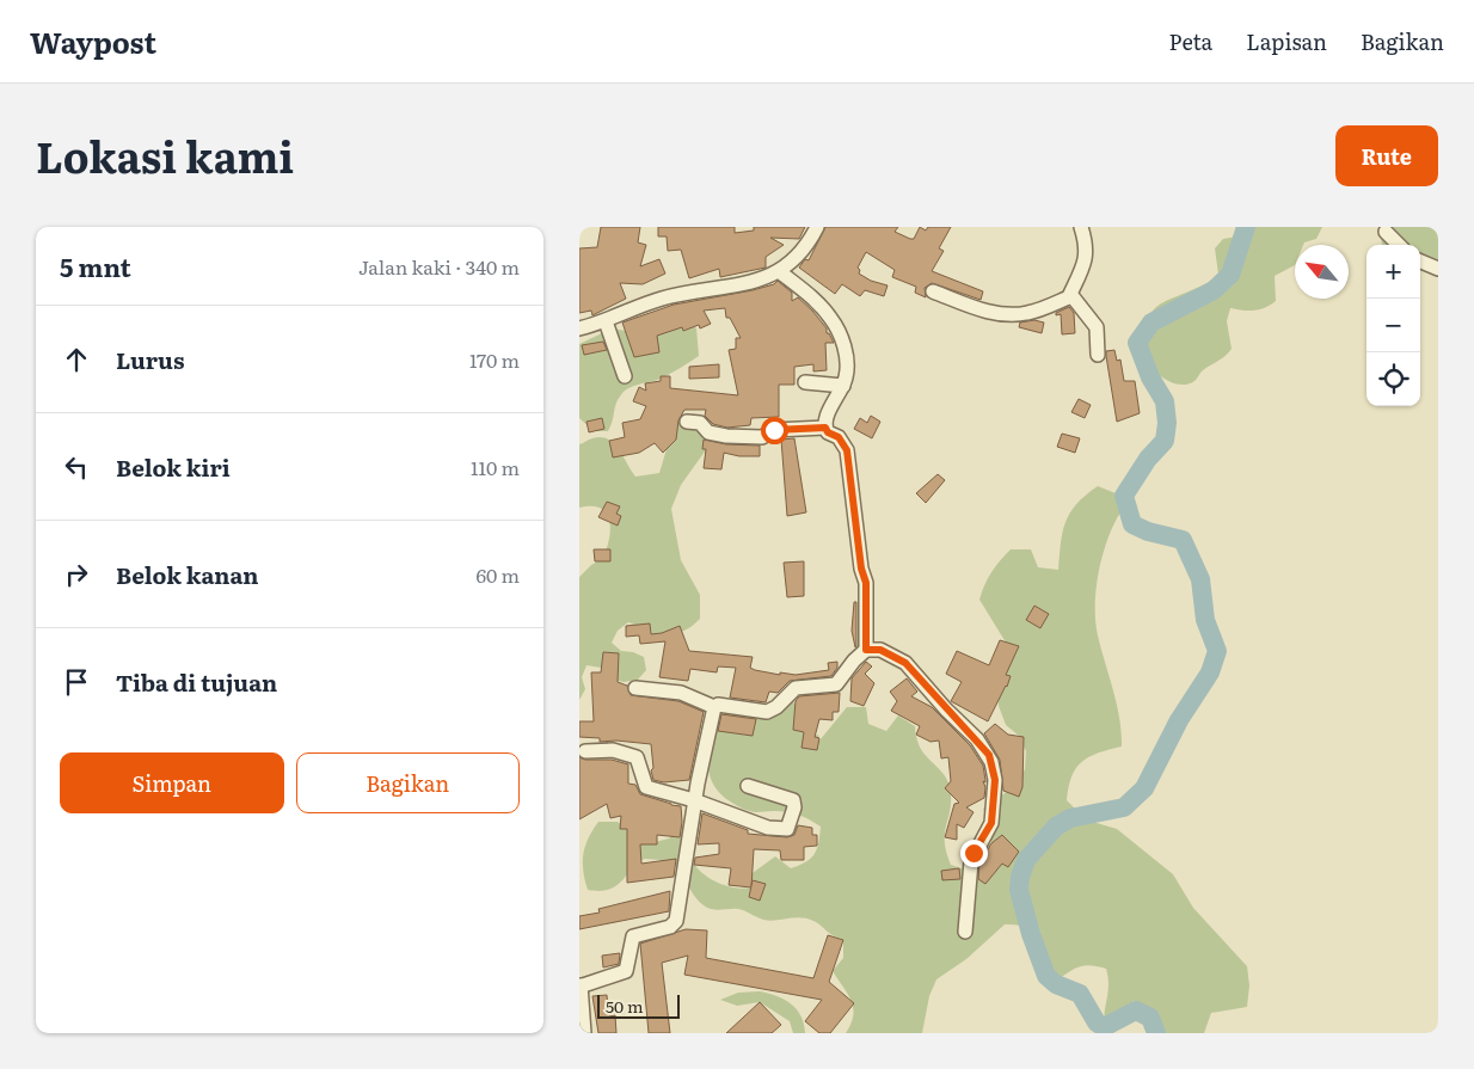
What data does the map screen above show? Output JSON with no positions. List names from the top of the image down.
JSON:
{
  "scale_bar": "50 m",
  "north": "top left",
  "page": {
    "header": "Waypost",
    "nav": ["Peta", "Lapisan", "Bagikan"],
    "title": "Lokasi kami",
    "buttons": [
      "Rute",
      ["Simpan", "Bagikan"]
    ],
    "heading": ["5 mnt", "Jalan kaki · 340 m"],
    "map_buttons": ["+", "−"],
    "list": [
      ["Lurus", "170 m"],
      ["Belok kiri", "110 m"],
      ["Belok kanan", "60 m"],
      "Tiba di tujuan"
    ],
    "scale": "50 m"
  }
}
